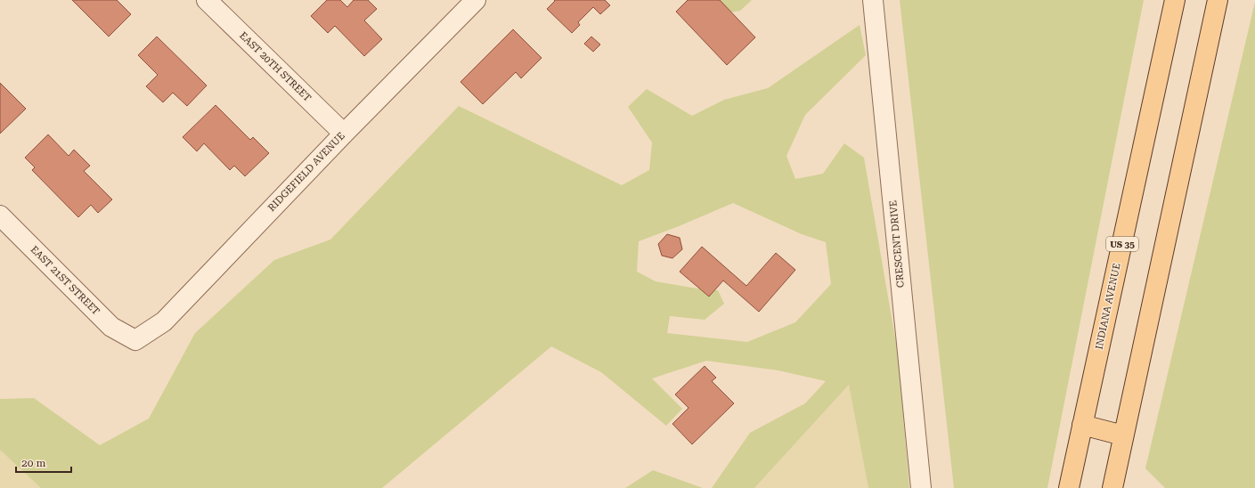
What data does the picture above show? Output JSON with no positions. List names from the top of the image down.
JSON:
{
  "streets": {
    "main road": ["US 35", "INDIANA AVENUE"],
    "street": [
      "EAST 20TH STREET",
      "RIDGEFIELD AVENUE",
      "CRESCENT DRIVE",
      "EAST 21ST STREET"
    ]
  },
  "crossings": [
    ["EAST 20TH STREET", "RIDGEFIELD AVENUE"],
    ["RIDGEFIELD AVENUE", "EAST 21ST STREET"]
  ],
  "scale_bar": "20 m"
}
